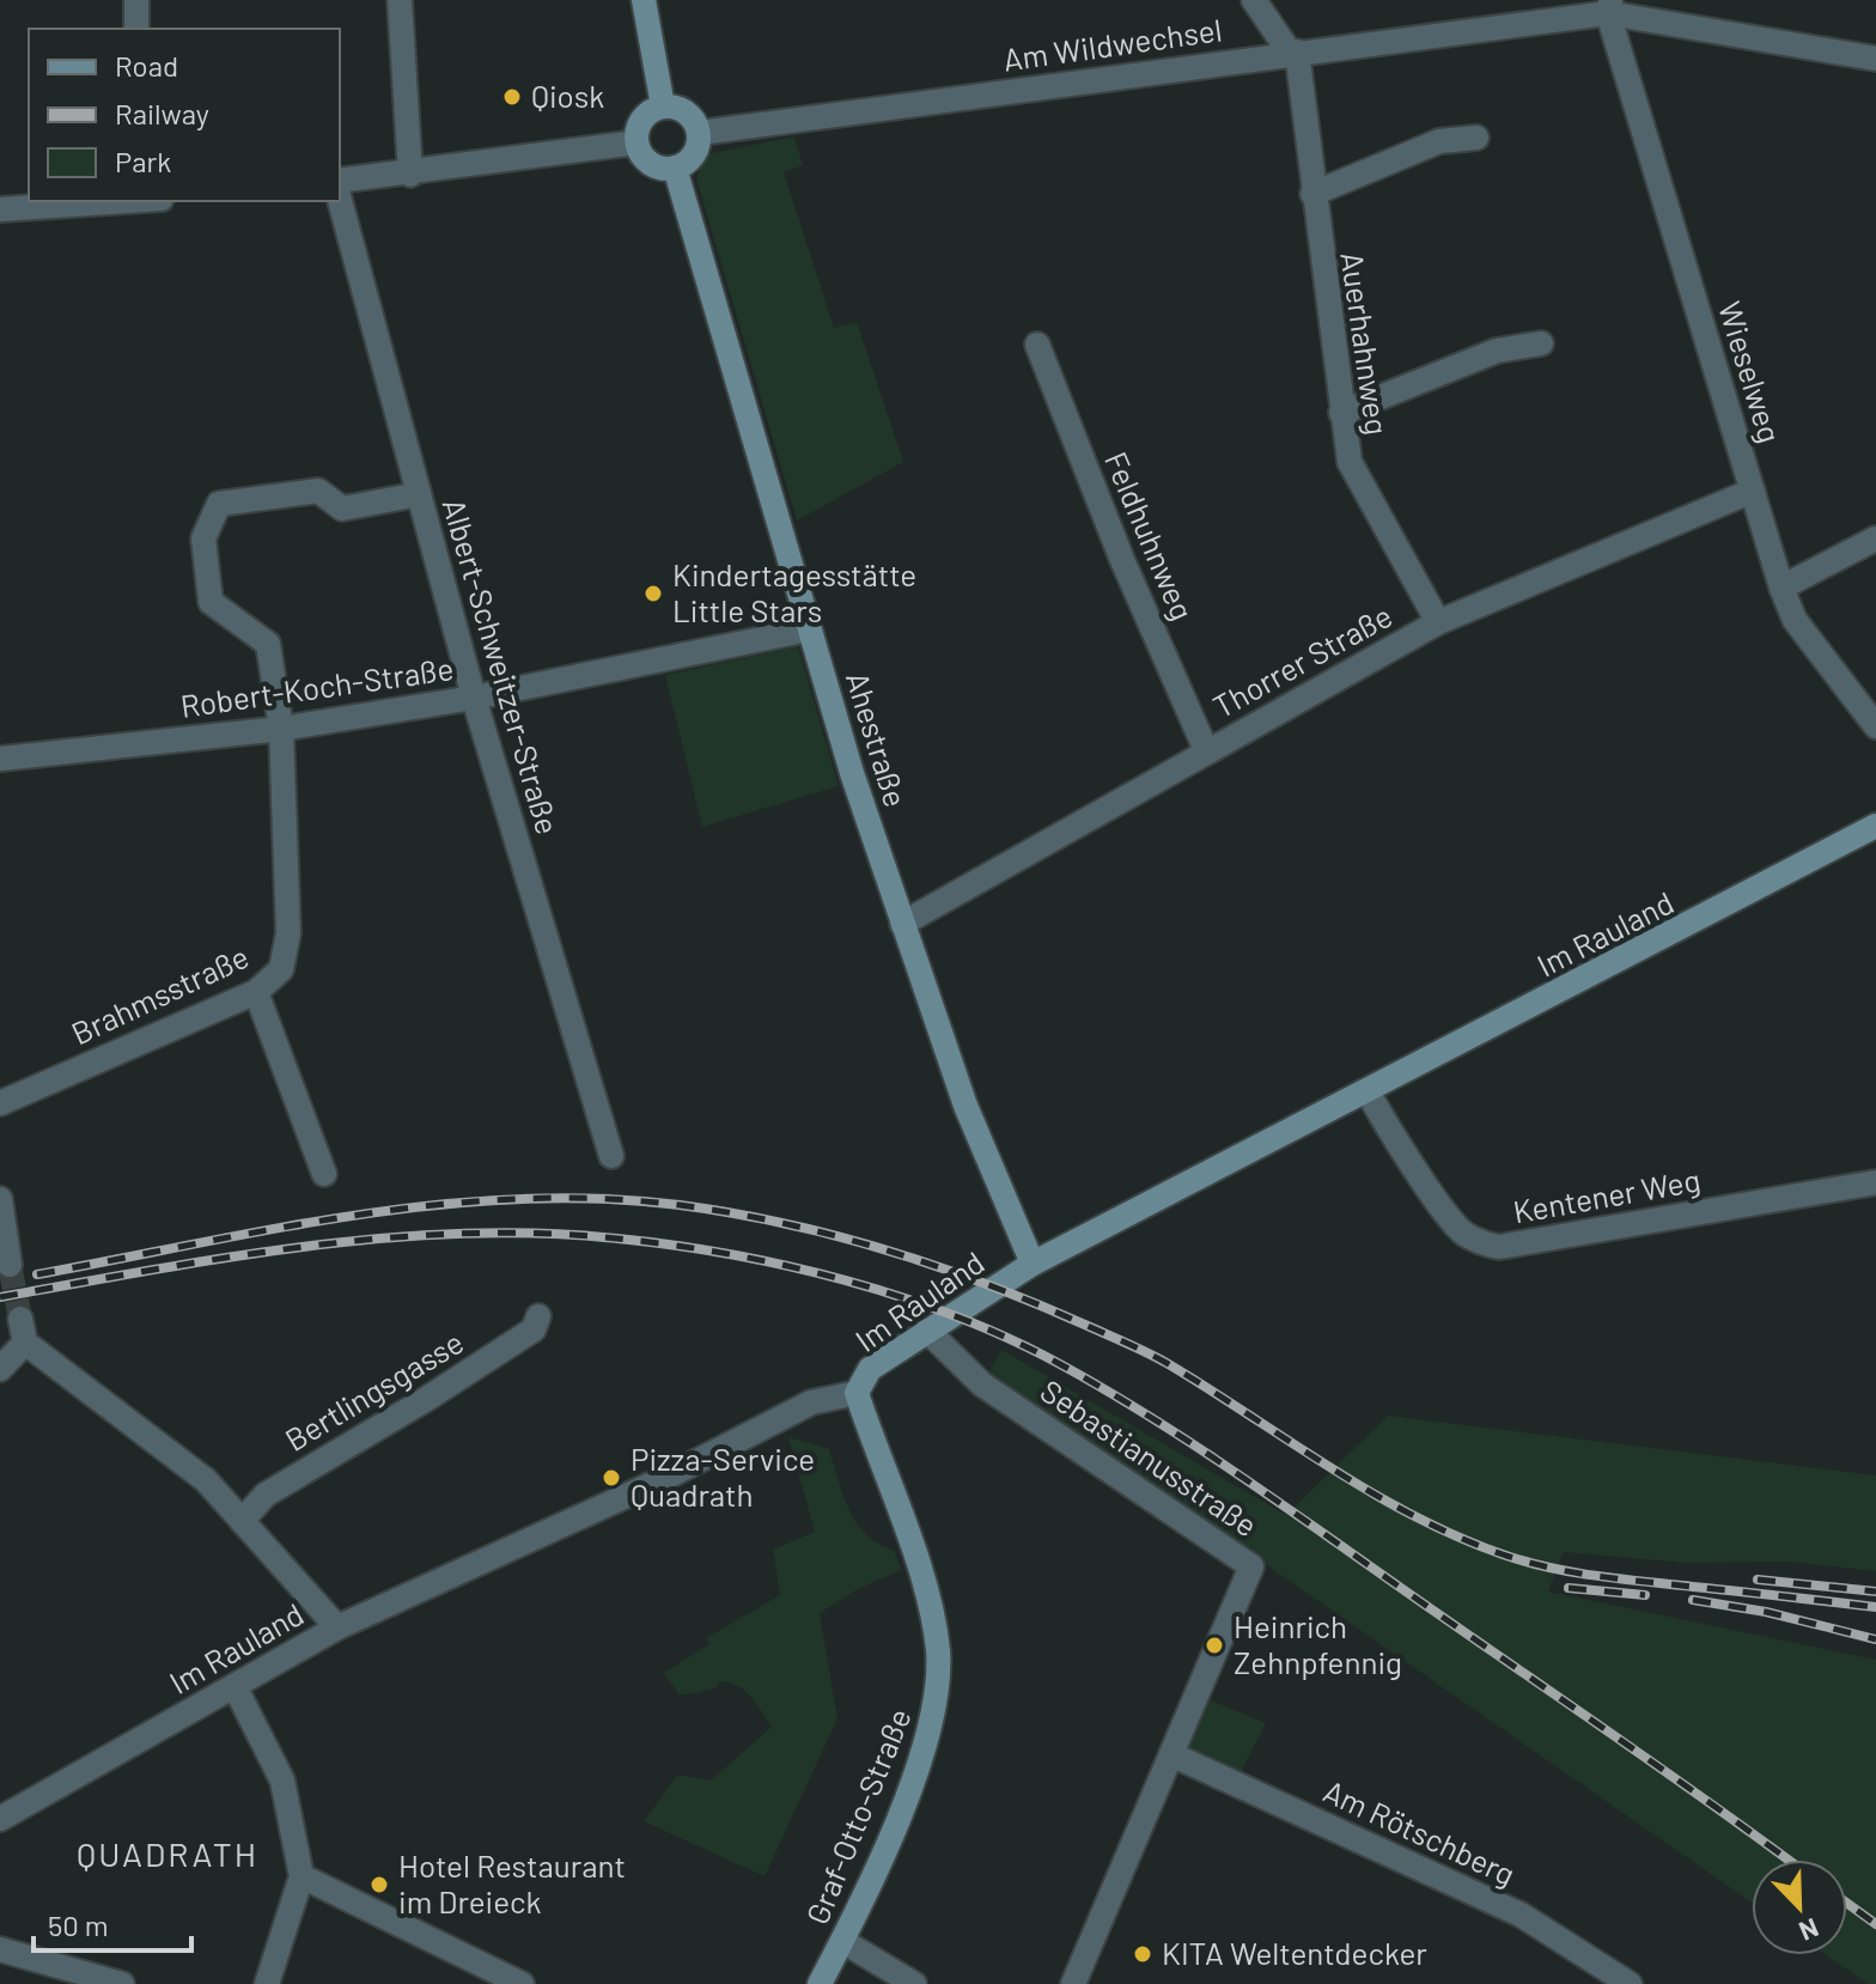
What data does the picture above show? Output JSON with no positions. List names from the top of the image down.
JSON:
{
  "streets": {
    "street": [
      "Am Wildwechsel",
      "Auerhahnweg",
      "Wieselweg",
      "Feldhuhnweg",
      "Thorrer Straße",
      "Albert-Schweitzer-Straße",
      "Robert-Koch-Straße",
      "Ahestraße",
      "Im Rauland",
      "Brahmsstraße",
      "Kentener Weg",
      "Bertlingsgasse",
      "Sebastianusstraße",
      "Graf-Otto-Straße",
      "Am Rötschberg"
    ]
  },
  "crossings": [
    ["Am Wildwechsel", "Auerhahnweg"],
    ["Am Wildwechsel", "Wieselweg"],
    ["Am Wildwechsel", "Ahestraße"],
    ["Auerhahnweg", "Thorrer Straße"],
    ["Wieselweg", "Thorrer Straße"],
    ["Feldhuhnweg", "Thorrer Straße"],
    ["Thorrer Straße", "Ahestraße"],
    ["Albert-Schweitzer-Straße", "Robert-Koch-Straße"],
    ["Albert-Schweitzer-Straße", "Brahmsstraße"],
    ["Robert-Koch-Straße", "Ahestraße"],
    ["Robert-Koch-Straße", "Brahmsstraße"],
    ["Ahestraße", "Im Rauland"],
    ["Im Rauland", "Kentener Weg"],
    ["Im Rauland", "Sebastianusstraße"],
    ["Im Rauland", "Graf-Otto-Straße"],
    ["Sebastianusstraße", "Am Rötschberg"]
  ],
  "districts": ["QUADRATH"],
  "places": [
    "Qiosk",
    "Kindertagesstätte Little Stars",
    "Pizza-Service Quadrath",
    "Heinrich Zehnpfennig",
    "Hotel Restaurant im Dreieck",
    "KITA Weltentdecker"
  ],
  "legend": ["Road", "Railway", "Park"],
  "scale_bar": "50 m",
  "north": "bottom right"
}
